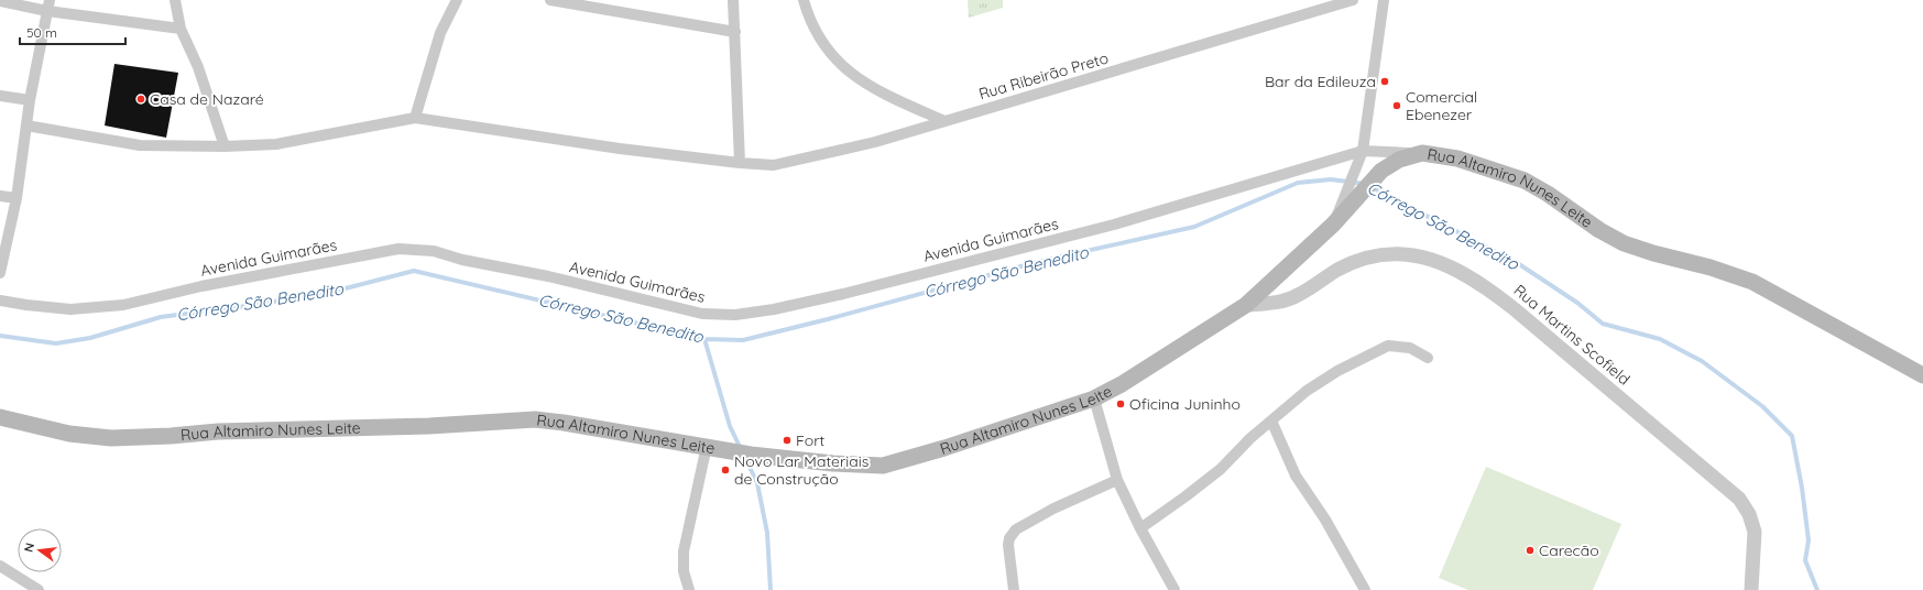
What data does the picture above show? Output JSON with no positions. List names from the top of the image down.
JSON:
{
  "streets": {
    "main road": ["Rua Altamiro Nunes Leite"],
    "street": ["Rua Ribeirão Preto", "Avenida Guimarães", "Rua Martins Scofield"]
  },
  "crossings": [
    ["Rua Altamiro Nunes Leite", "Avenida Guimarães"],
    ["Rua Altamiro Nunes Leite", "Rua Martins Scofield"]
  ],
  "water": ["Córrego São Benedito"],
  "places": [
    "Bar da Edileuza",
    "Casa de Nazaré",
    "Comercial Ebenezer",
    "Oficina Juninho",
    "Fort",
    "Novo Lar Materiais de Construção",
    "Carecão"
  ],
  "scale_bar": "50 m",
  "north": "left"
}
